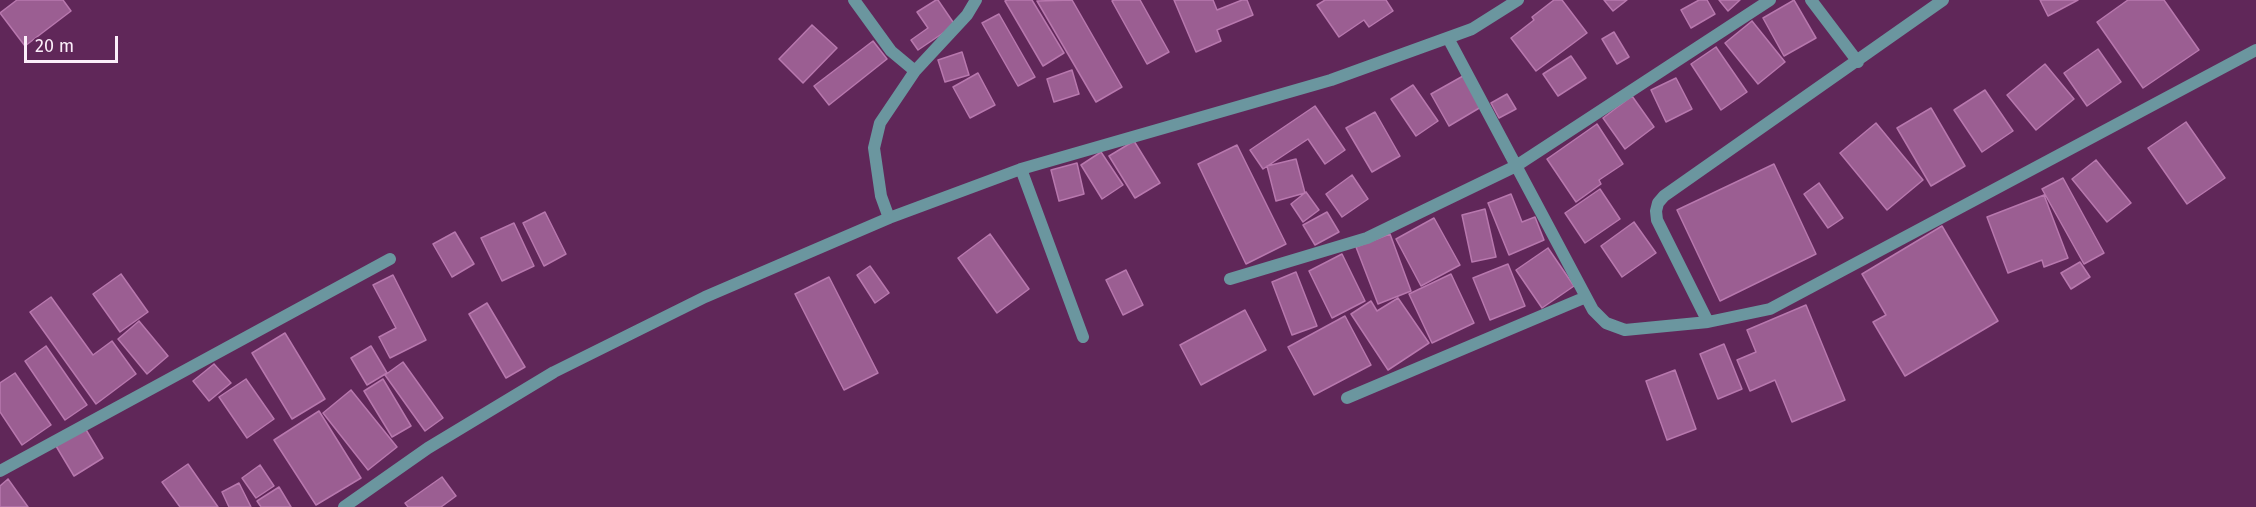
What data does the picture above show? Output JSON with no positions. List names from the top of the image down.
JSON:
{
  "scale_bar": "20 m"
}
